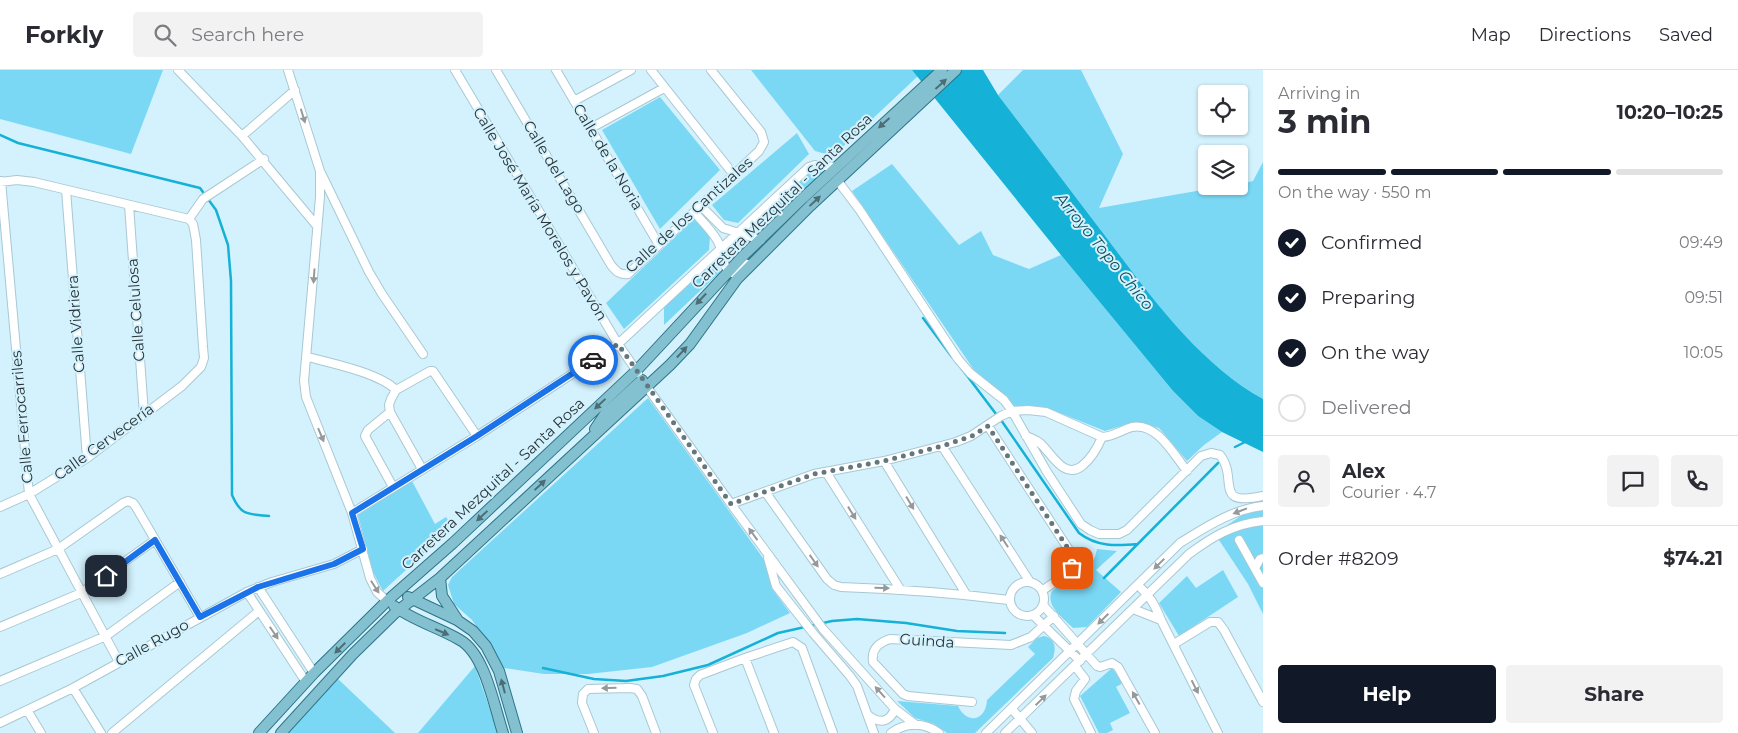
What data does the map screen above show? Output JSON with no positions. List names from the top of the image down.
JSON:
{
  "streets": {
    "main road": ["Carretera Mezquital - Santa Rosa"],
    "street": [
      "Calle de la Noria",
      "Calle del Lago",
      "Calle José María Morelos y Pavón",
      "Calle de los Cantizales",
      "Calle Celulosa",
      "Calle Vidriera",
      "Calle Ferrocarriles",
      "Calle Cervecería",
      "Guinda",
      "Calle Rugo"
    ]
  },
  "crossings": [
    ["Calle de la Noria", "Calle de los Cantizales"],
    ["Calle del Lago", "Calle de los Cantizales"],
    ["Carretera Mezquital - Santa Rosa", "Calle José María Morelos y Pavón"],
    ["Calle Celulosa", "Calle Cervecería"],
    ["Calle Vidriera", "Calle Cervecería"],
    ["Calle Ferrocarriles", "Calle Cervecería"],
    ["Calle Ferrocarriles", "Calle Rugo"]
  ],
  "water": ["Arroyo Topo Chico"],
  "page": {
    "header": "Forkly",
    "search": "Search here",
    "nav": ["Map", "Directions", "Saved"],
    "heading": ["3 min", "Arriving in", "10:20–10:25"],
    "panel": [
      "Alex",
      "Courier · 4.7",
      "Order #8209",
      "$74.21"
    ],
    "bar": "On the way · 550 m",
    "list": [
      ["Confirmed", "09:49"],
      ["Preparing", "09:51"],
      ["On the way", "10:05"],
      "Delivered"
    ],
    "buttons": ["Help", "Share"]
  }
}
